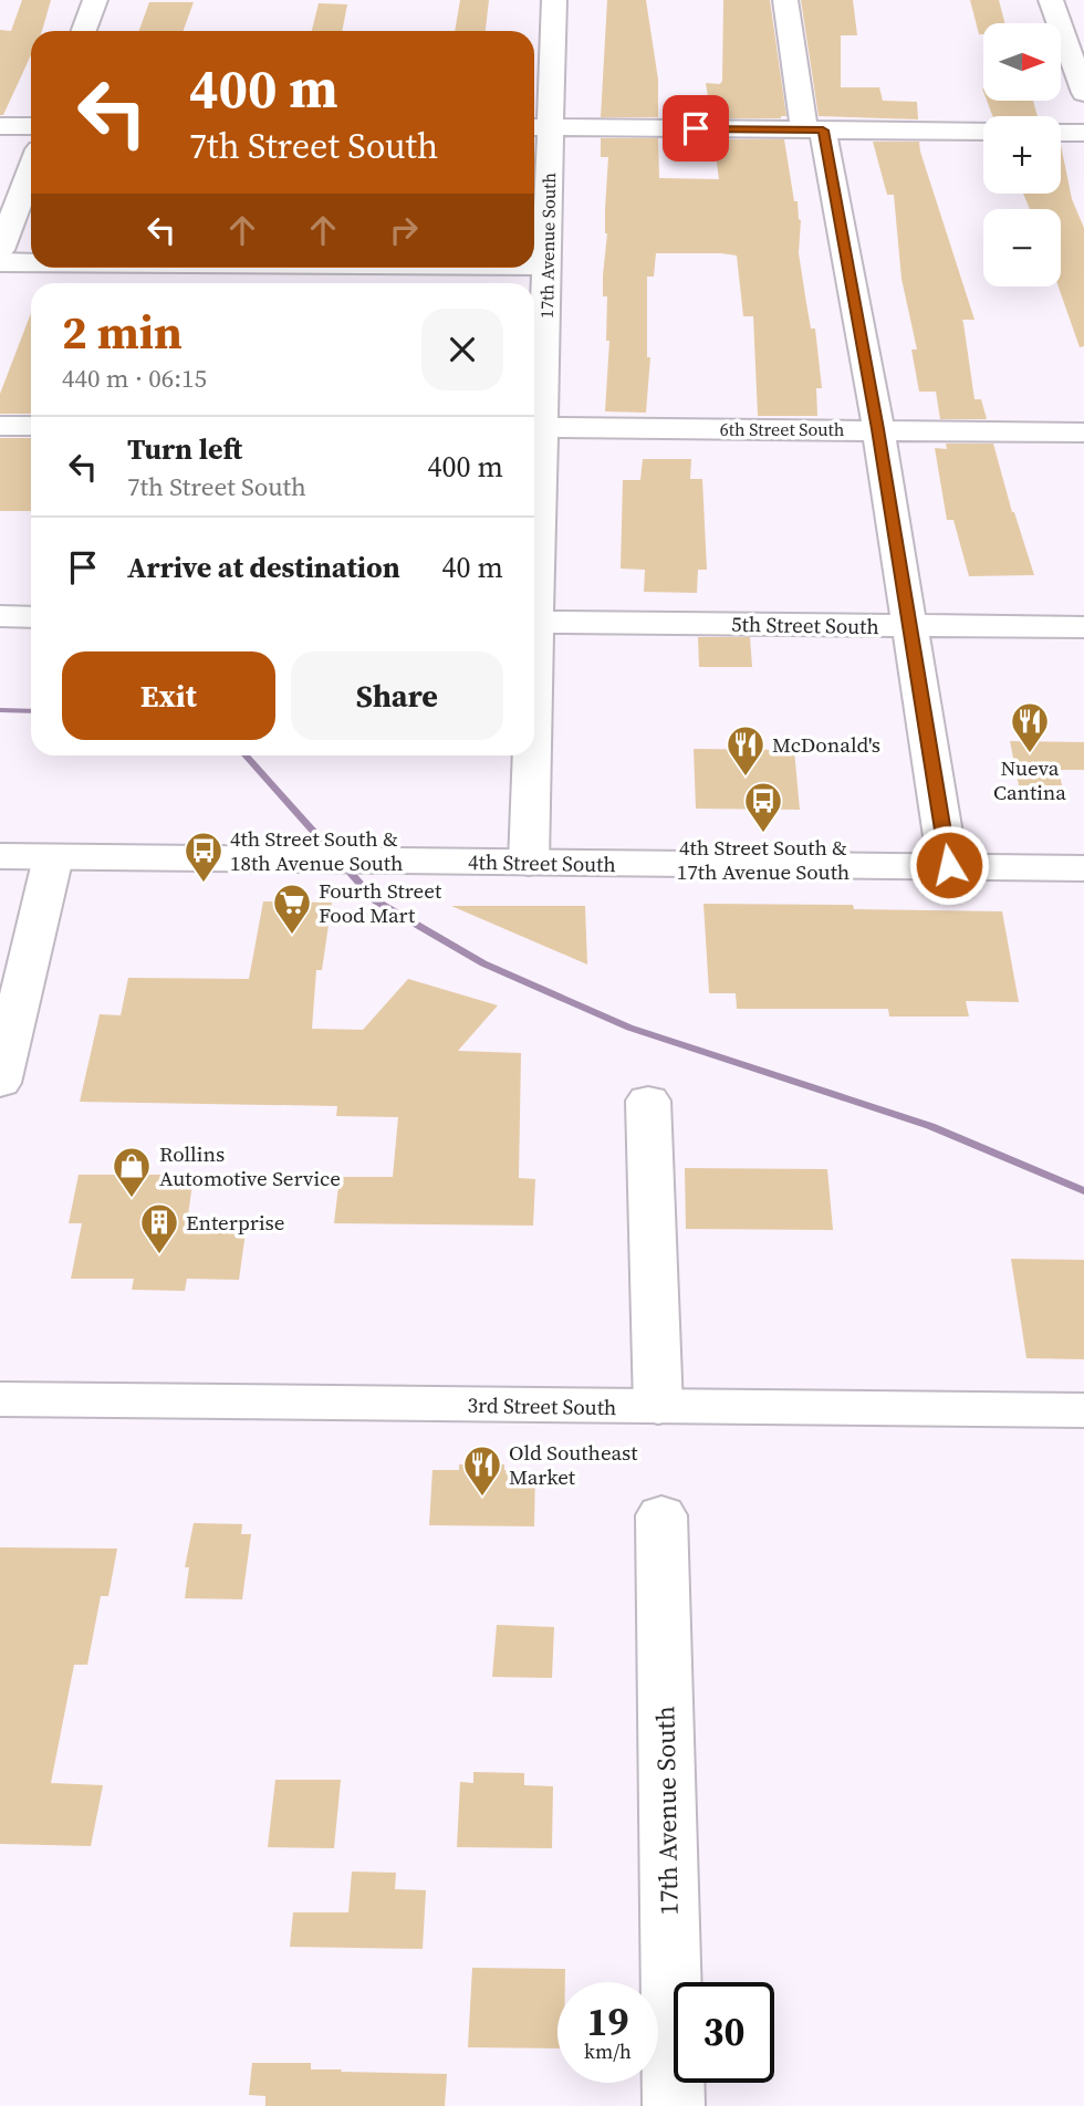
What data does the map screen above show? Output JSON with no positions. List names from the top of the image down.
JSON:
{
  "streets": {
    "street": [
      "17th Avenue South",
      "6th Street South",
      "5th Street South",
      "4th Street South",
      "3rd Street South"
    ]
  },
  "crossings": [
    ["17th Avenue South", "6th Street South"],
    ["17th Avenue South", "4th Street South"]
  ],
  "places": {
    "restaurant": ["Nueva Cantina", "McDonald's", "Old Southeast Market"],
    "bus stop": ["4th Street South & 17th Avenue South", "4th Street South & 18th Avenue South"],
    "supermarket": ["Fourth Street Food Mart"],
    "shop": ["Rollins Automotive Service"],
    "building": ["Enterprise"]
  },
  "north": "right",
  "page": {
    "map_buttons": ["+", "−"],
    "turn": ["400 m", "7th Street South"],
    "heading": ["2 min", "440 m · 06:15"],
    "list": [
      {
        "name": "Turn left",
        "note": "7th Street South",
        "value": "400 m"
      },
      {
        "name": "Arrive at destination",
        "value": "40 m"
      }
    ],
    "buttons": ["Exit", "Share"],
    "speed": "19 km/h",
    "limit": "30"
  }
}
